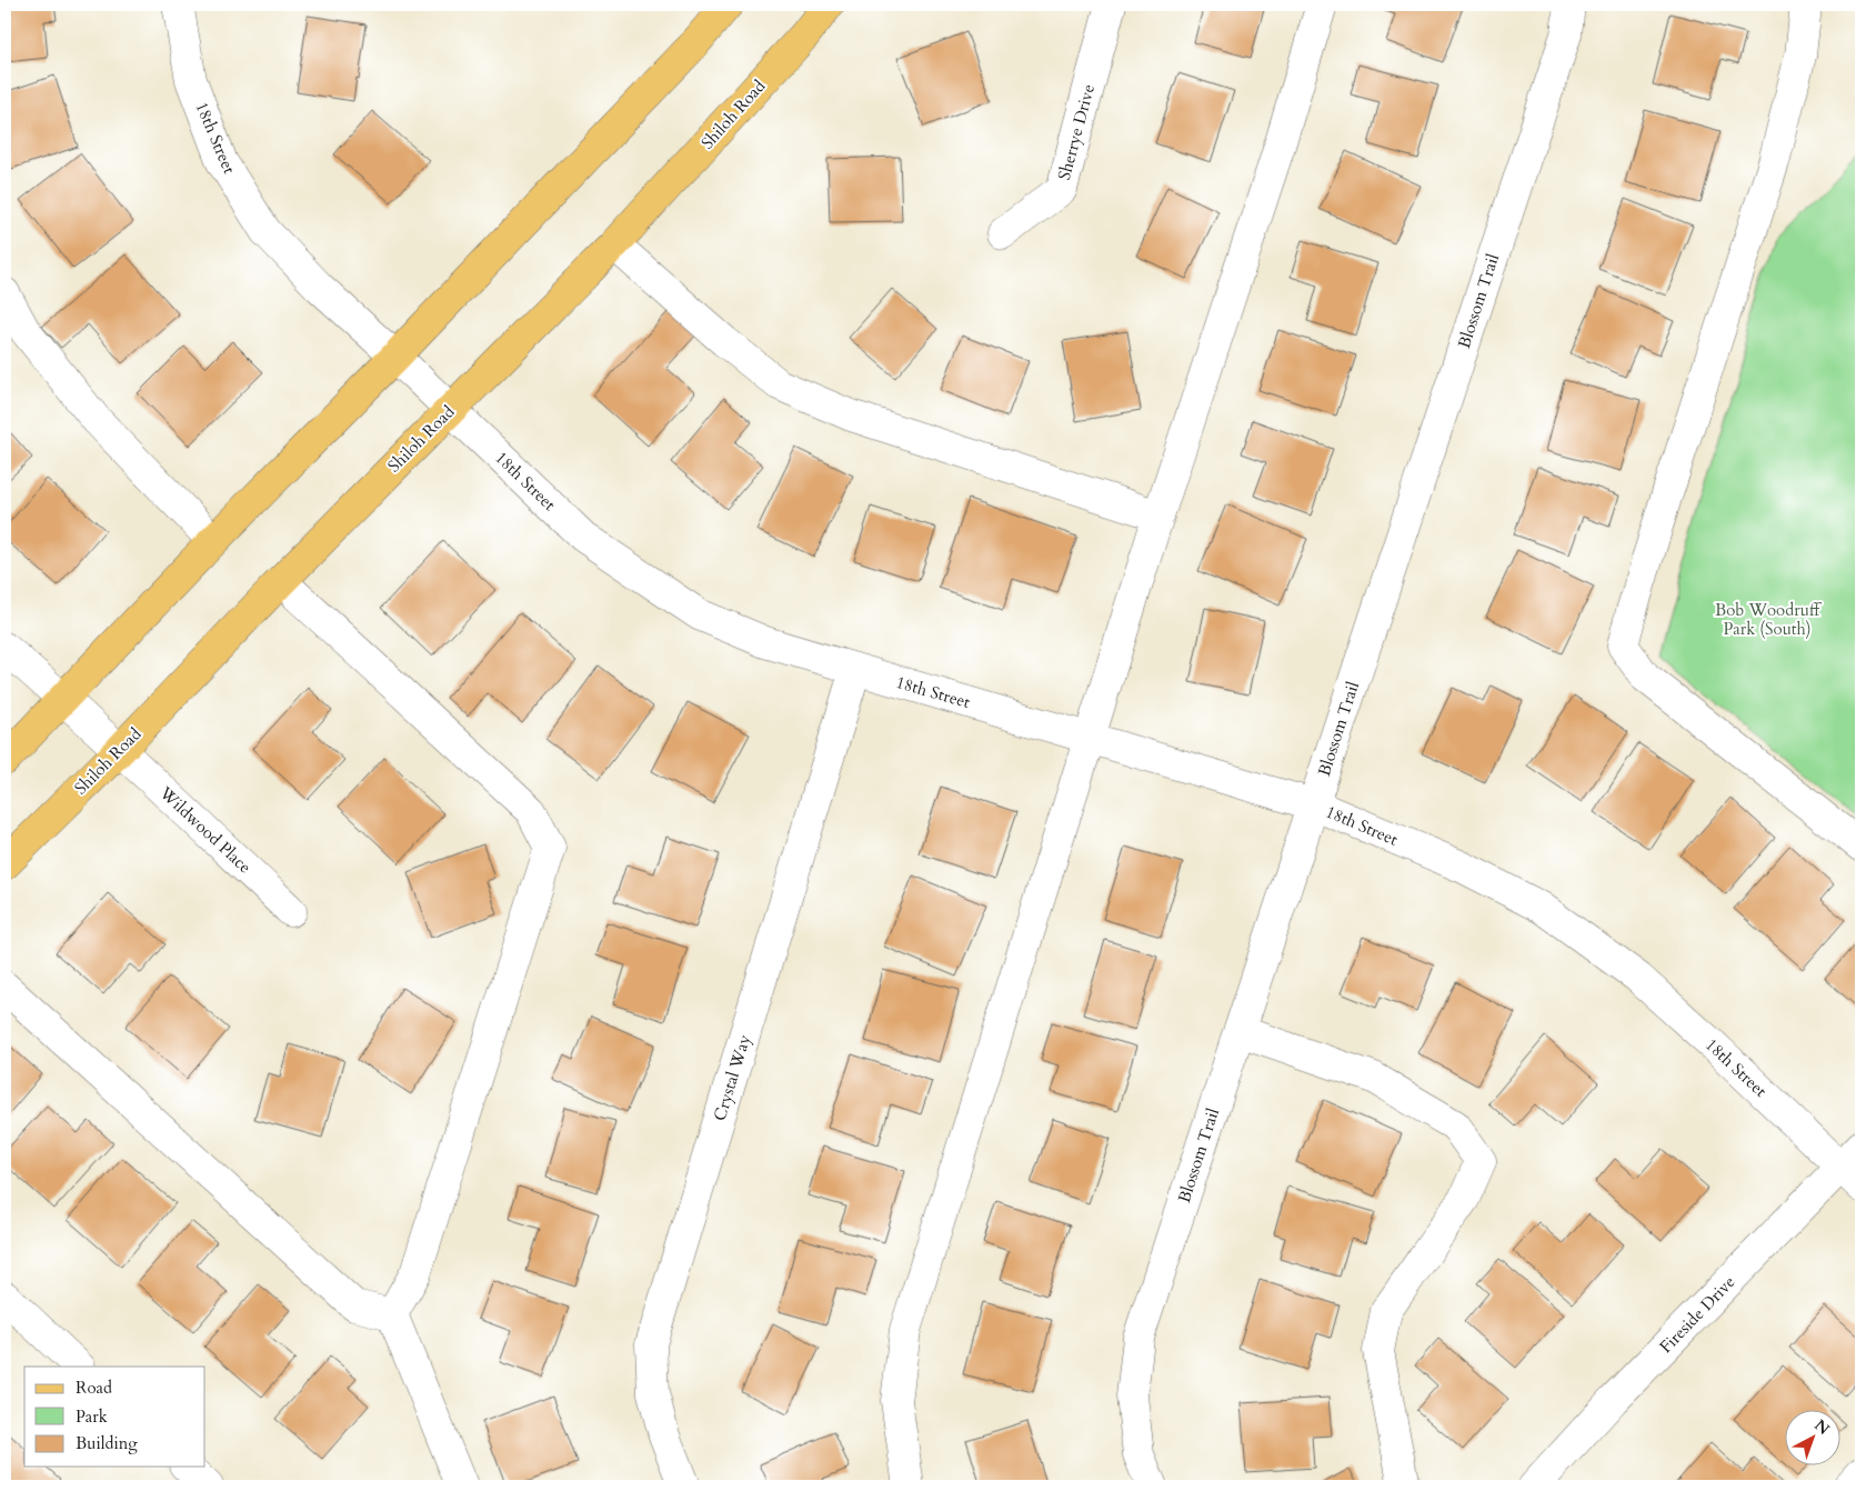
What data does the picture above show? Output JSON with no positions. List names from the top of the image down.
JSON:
{
  "streets": {
    "main road": ["Shiloh Road"],
    "street": [
      "Sherrye Drive",
      "18th Street",
      "Blossom Trail",
      "Wildwood Place",
      "Crystal Way",
      "Fireside Drive"
    ]
  },
  "crossings": [
    ["Shiloh Road", "18th Street"],
    ["Shiloh Road", "Wildwood Place"],
    ["18th Street", "Blossom Trail"],
    ["18th Street", "Crystal Way"],
    ["18th Street", "Fireside Drive"]
  ],
  "parks": ["Bob Woodruff Park (South)"],
  "legend": ["Road", "Park", "Building"],
  "north": "top right"
}
